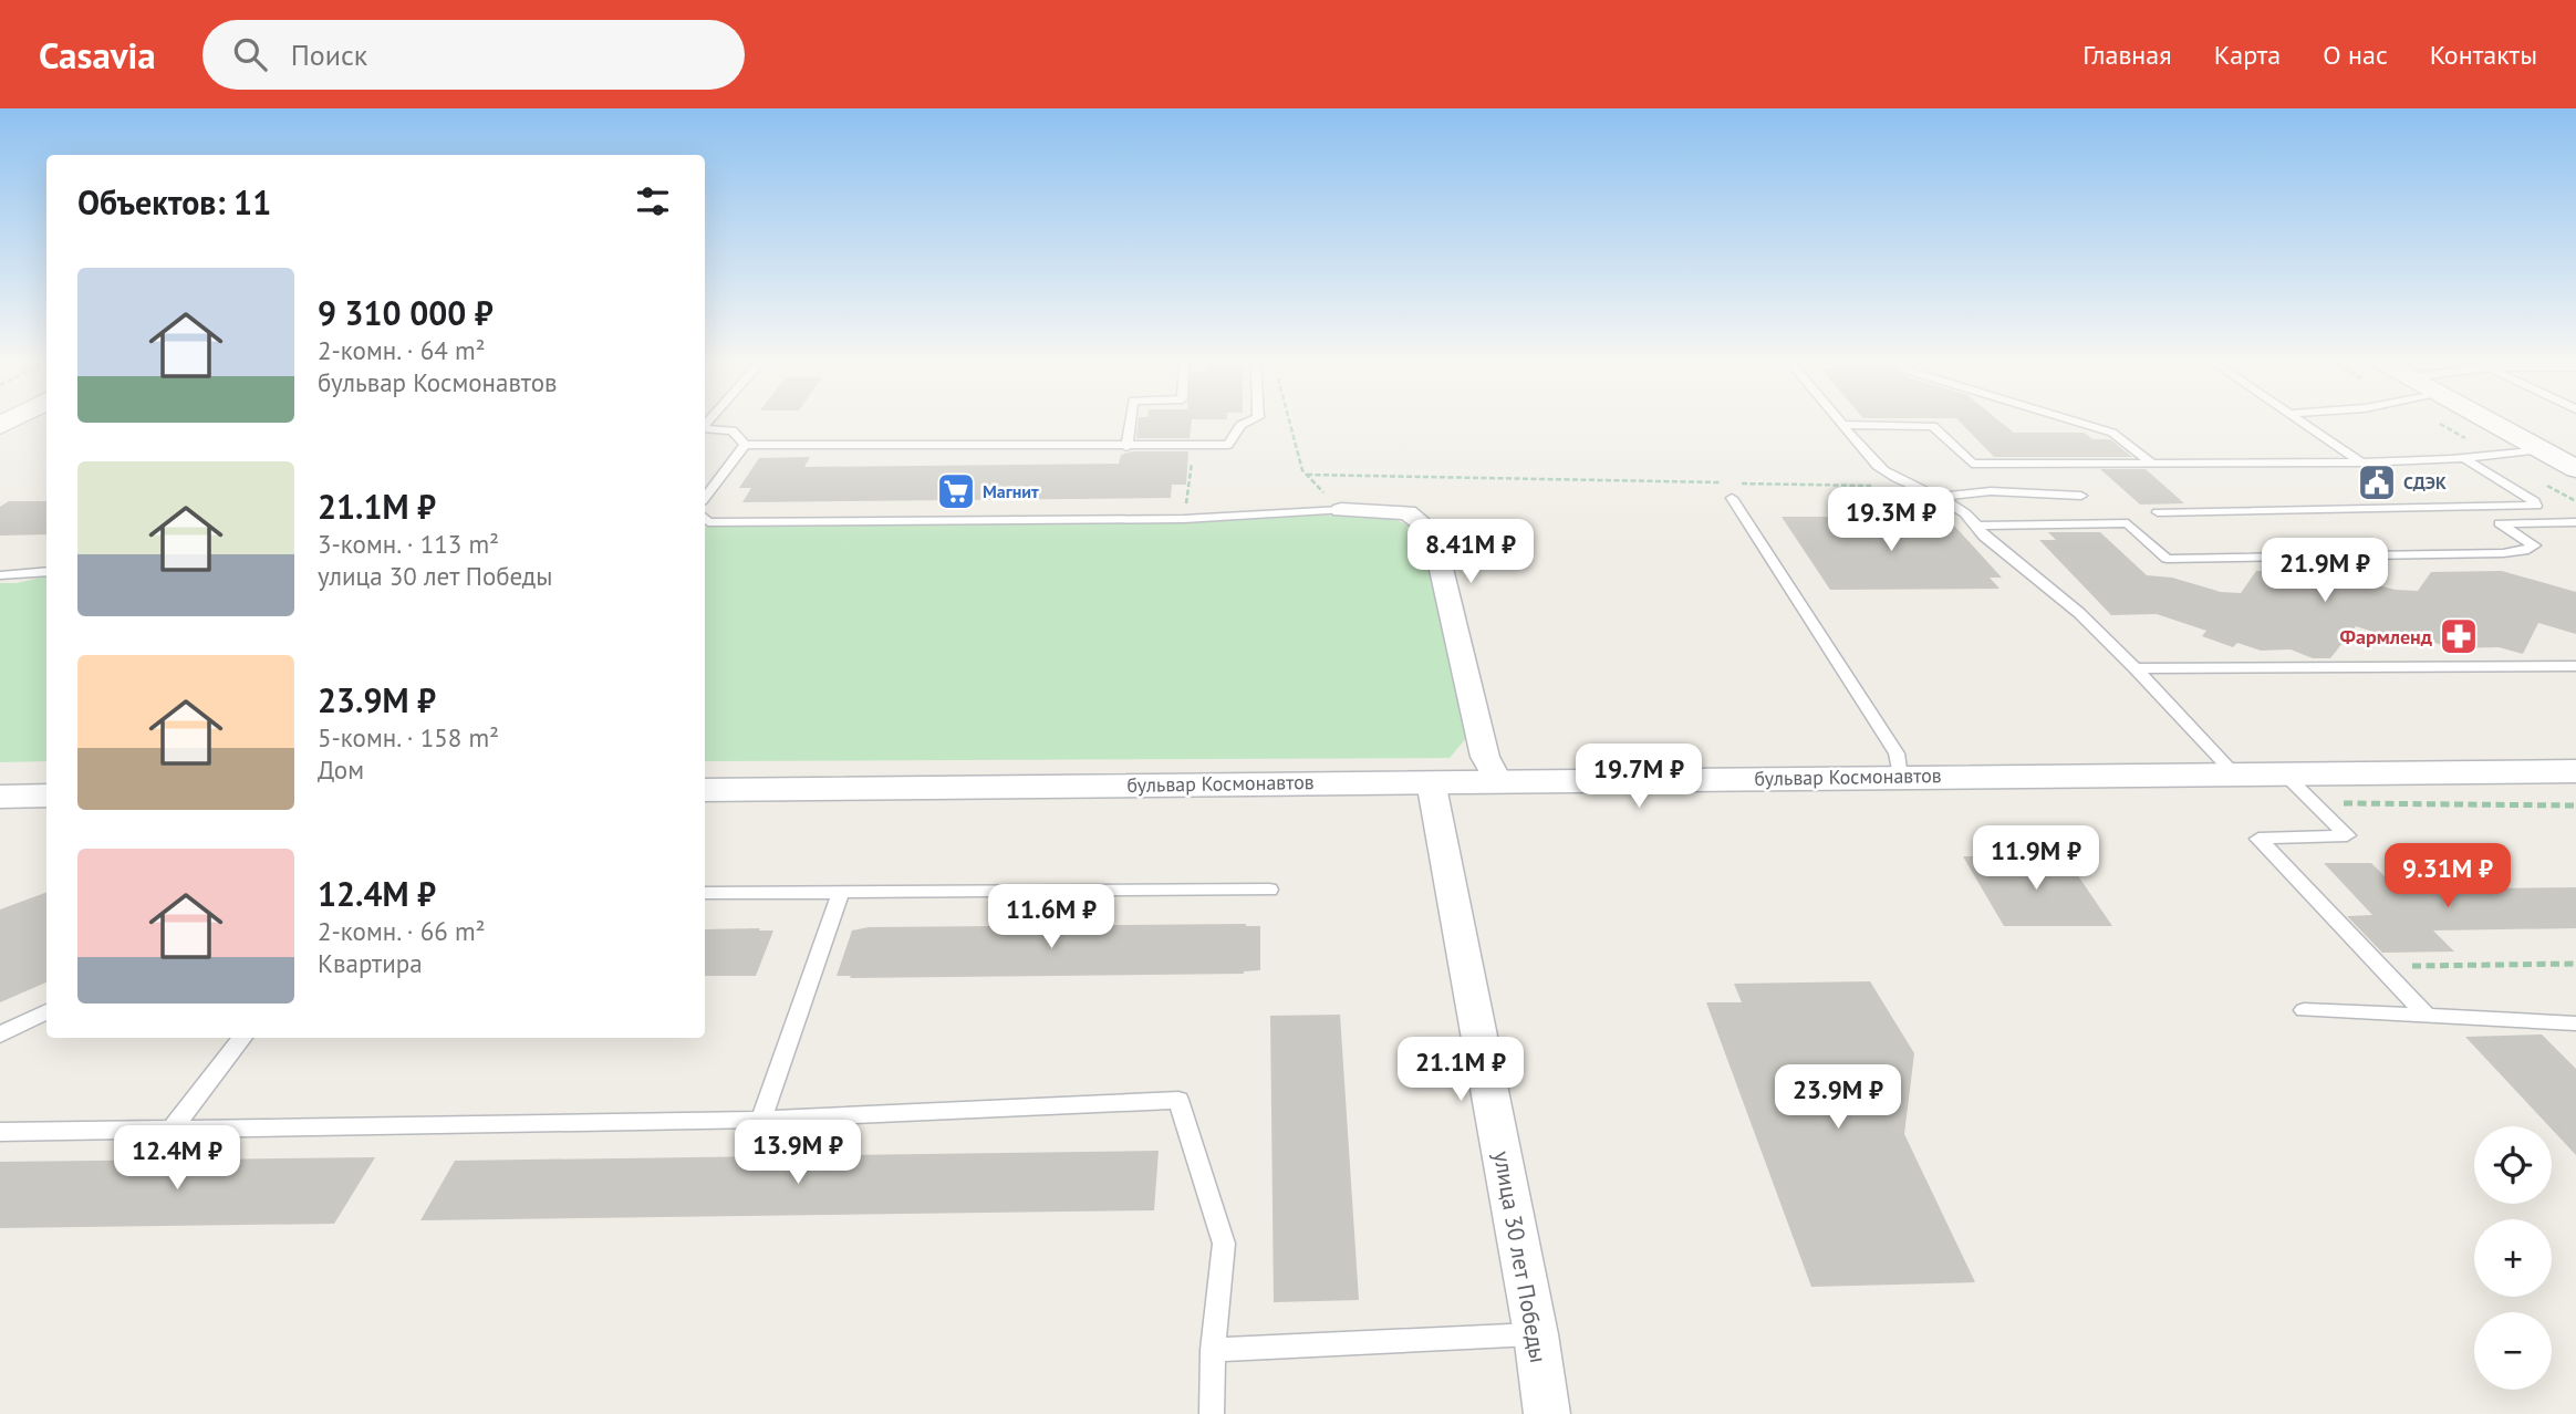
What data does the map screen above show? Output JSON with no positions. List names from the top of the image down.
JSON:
{
  "streets": {
    "street": ["бульвар Космонавтов", "улица 30 лет Победы"]
  },
  "crossings": [
    ["бульвар Космонавтов", "улица 30 лет Победы"]
  ],
  "places": {
    "public building": ["СДЭК"],
    "supermarket": ["Магнит"],
    "pharmacy": ["Фармленд"]
  },
  "page": {
    "header": "Casavia",
    "search": "Поиск",
    "nav": [
      "Главная",
      "Карта",
      "О нас",
      "Контакты"
    ],
    "heading": "Объектов: 11",
    "list": [
      {
        "name": "9 310 000 ₽",
        "note": "2-комн. · 64 m² · бульвар Космонавтов"
      },
      {
        "name": "21.1M ₽",
        "note": "3-комн. · 113 m² · улица 30 лет Победы"
      },
      {
        "name": "23.9M ₽",
        "note": "5-комн. · 158 m² · Дом"
      },
      {
        "name": "12.4M ₽",
        "note": "2-комн. · 66 m² · Квартира"
      }
    ],
    "price": [
      "19.3M ₽",
      "8.41M ₽",
      "21.9M ₽",
      "19.7M ₽",
      "11.9M ₽",
      "9.31M ₽",
      "11.6M ₽",
      "21.1M ₽",
      "23.9M ₽",
      "13.9M ₽",
      "12.4M ₽"
    ],
    "map_buttons": ["+", "−"]
  }
}
